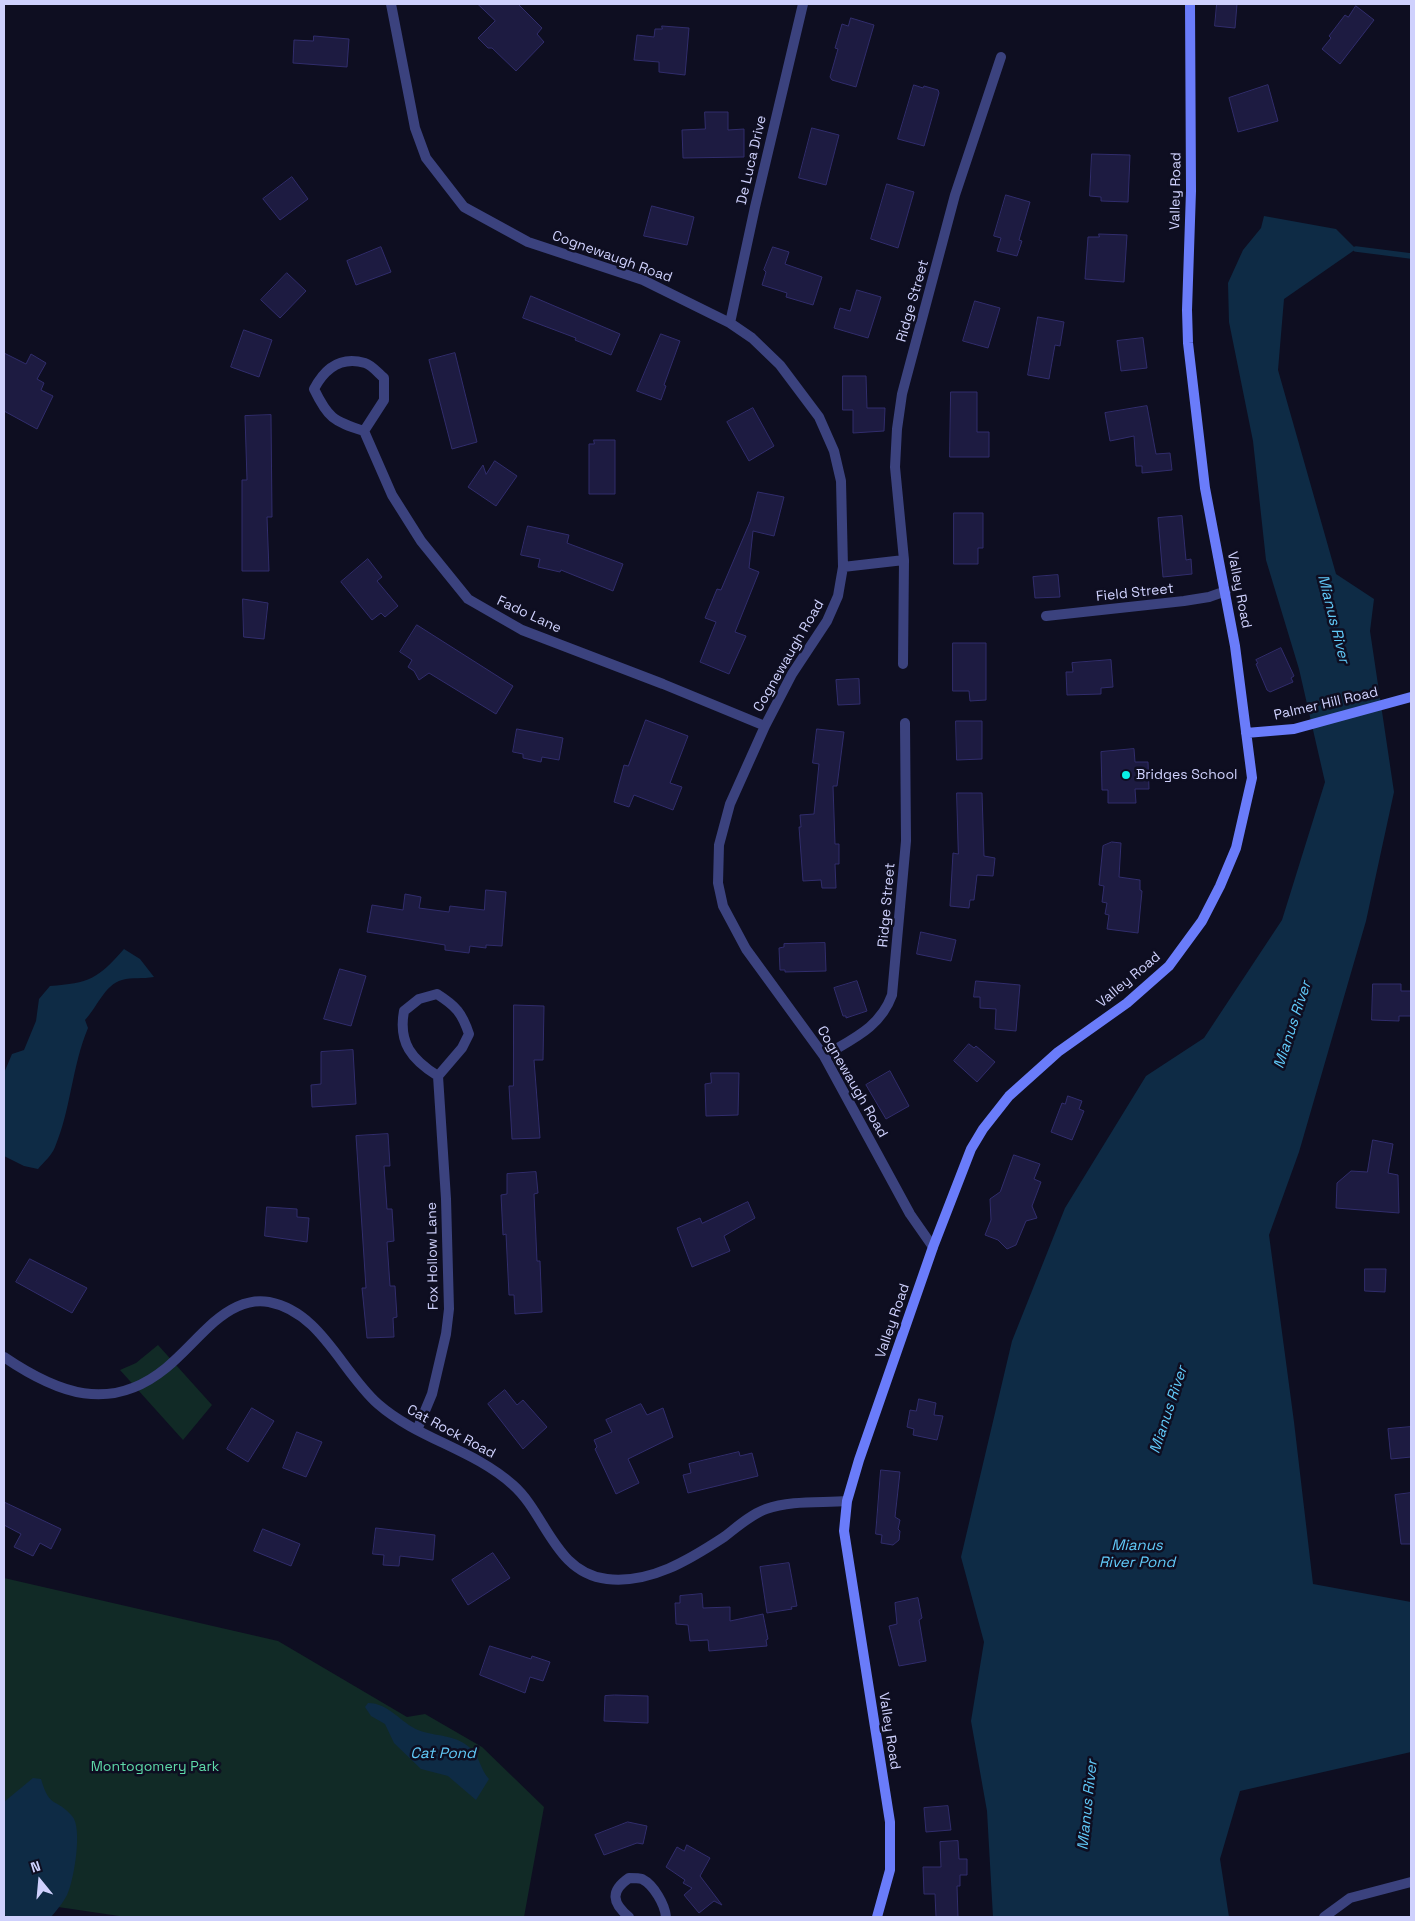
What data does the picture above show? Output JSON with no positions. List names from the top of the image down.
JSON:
{
  "streets": {
    "main road": ["Valley Road", "Palmer Hill Road"],
    "street": [
      "De Luca Drive",
      "Cognewaugh Road",
      "Ridge Street",
      "Field Street",
      "Fado Lane",
      "Fox Hollow Lane",
      "Cat Rock Road"
    ]
  },
  "crossings": [
    ["De Luca Drive", "Cognewaugh Road"],
    ["Valley Road", "Cognewaugh Road"],
    ["Valley Road", "Field Street"],
    ["Valley Road", "Palmer Hill Road"],
    ["Valley Road", "Cat Rock Road"],
    ["Cognewaugh Road", "Ridge Street"],
    ["Cognewaugh Road", "Fado Lane"],
    ["Fox Hollow Lane", "Cat Rock Road"]
  ],
  "water": ["Mianus River", "Mianus River Pond", "Cat Pond"],
  "parks": ["Montogomery Park"],
  "places": ["Bridges School"],
  "north": "top"
}
